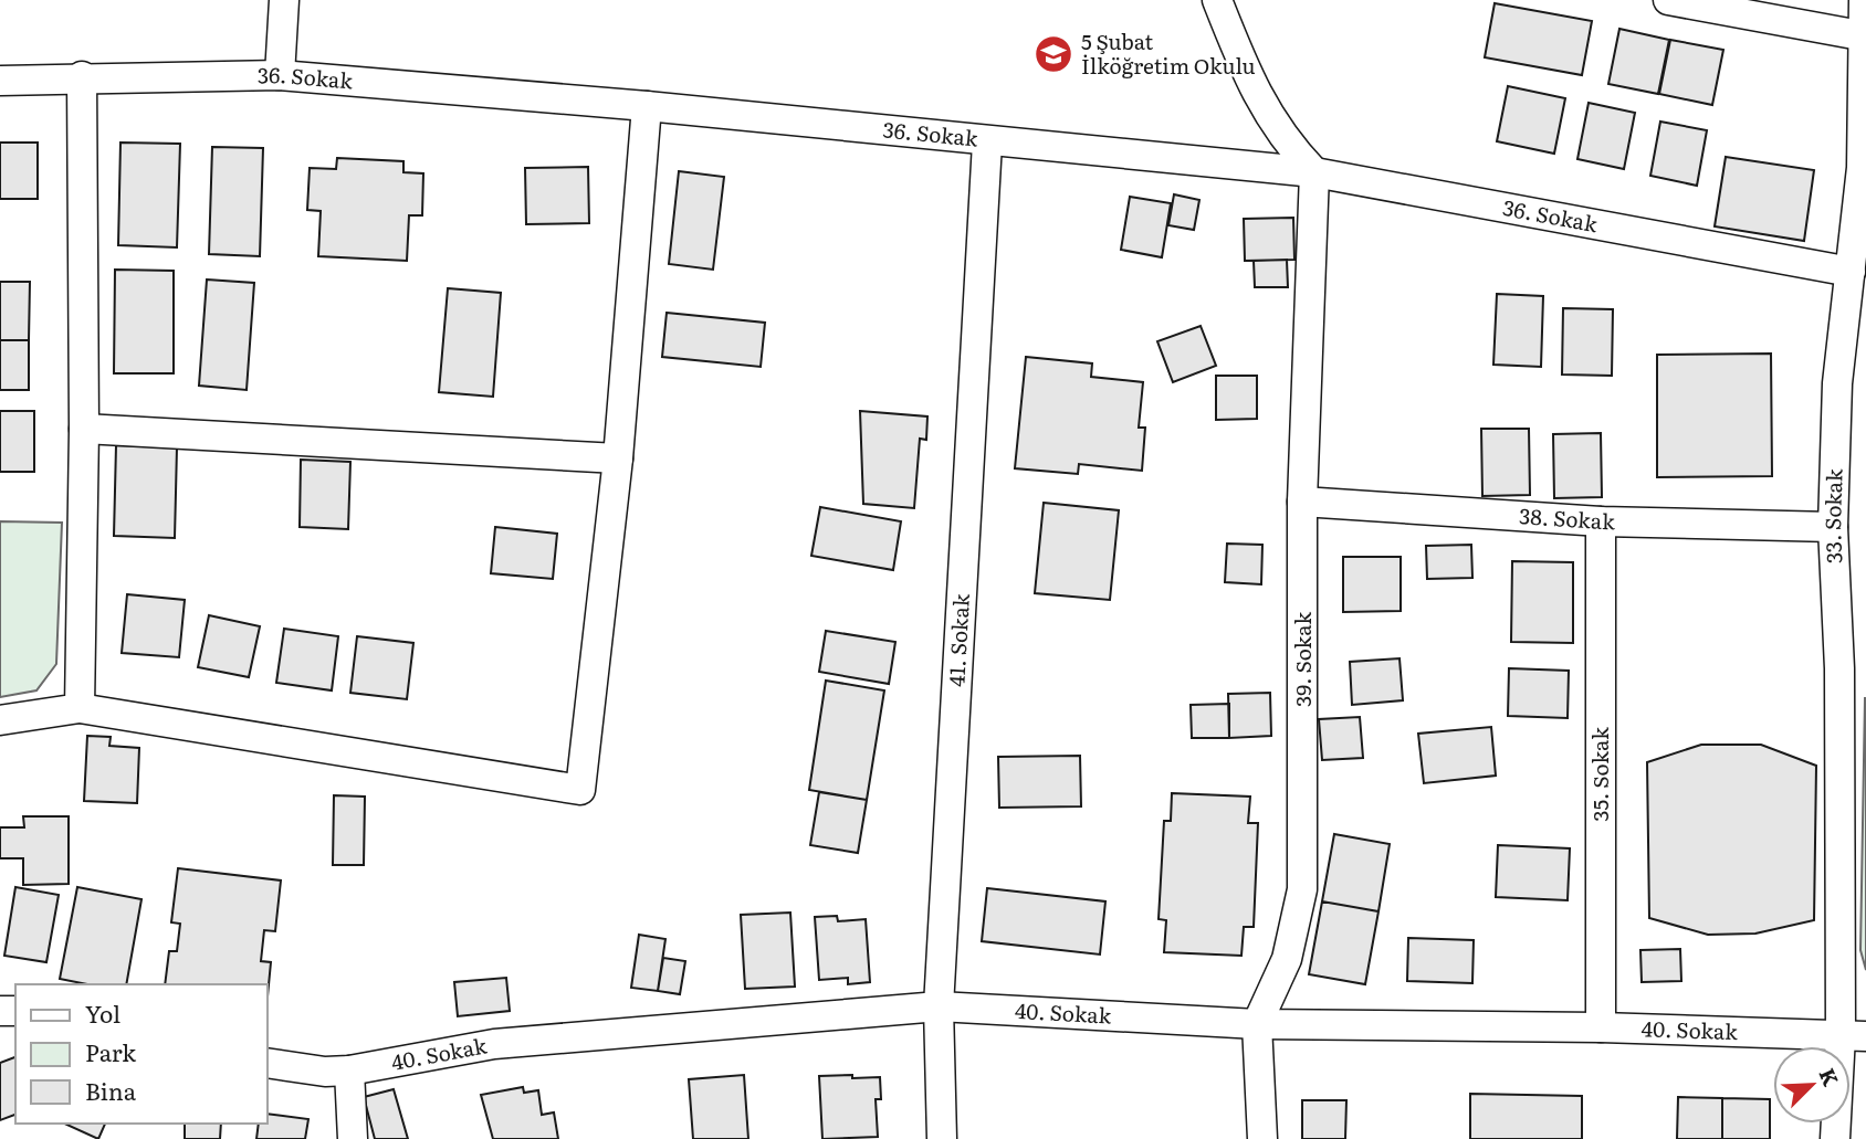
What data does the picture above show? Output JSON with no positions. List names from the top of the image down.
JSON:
{
  "streets": {
    "street": [
      "36. Sokak",
      "33. Sokak",
      "38. Sokak",
      "41. Sokak",
      "39. Sokak",
      "35. Sokak",
      "40. Sokak"
    ]
  },
  "crossings": [
    ["36. Sokak", "33. Sokak"],
    ["36. Sokak", "41. Sokak"],
    ["36. Sokak", "39. Sokak"],
    ["33. Sokak", "38. Sokak"],
    ["33. Sokak", "40. Sokak"],
    ["38. Sokak", "39. Sokak"],
    ["38. Sokak", "35. Sokak"],
    ["41. Sokak", "40. Sokak"],
    ["39. Sokak", "40. Sokak"],
    ["35. Sokak", "40. Sokak"]
  ],
  "places": {
    "school or university": ["5 Şubat İlköğretim Okulu"]
  },
  "legend": ["Yol", "Park", "Bina"],
  "north": "top right"
}
